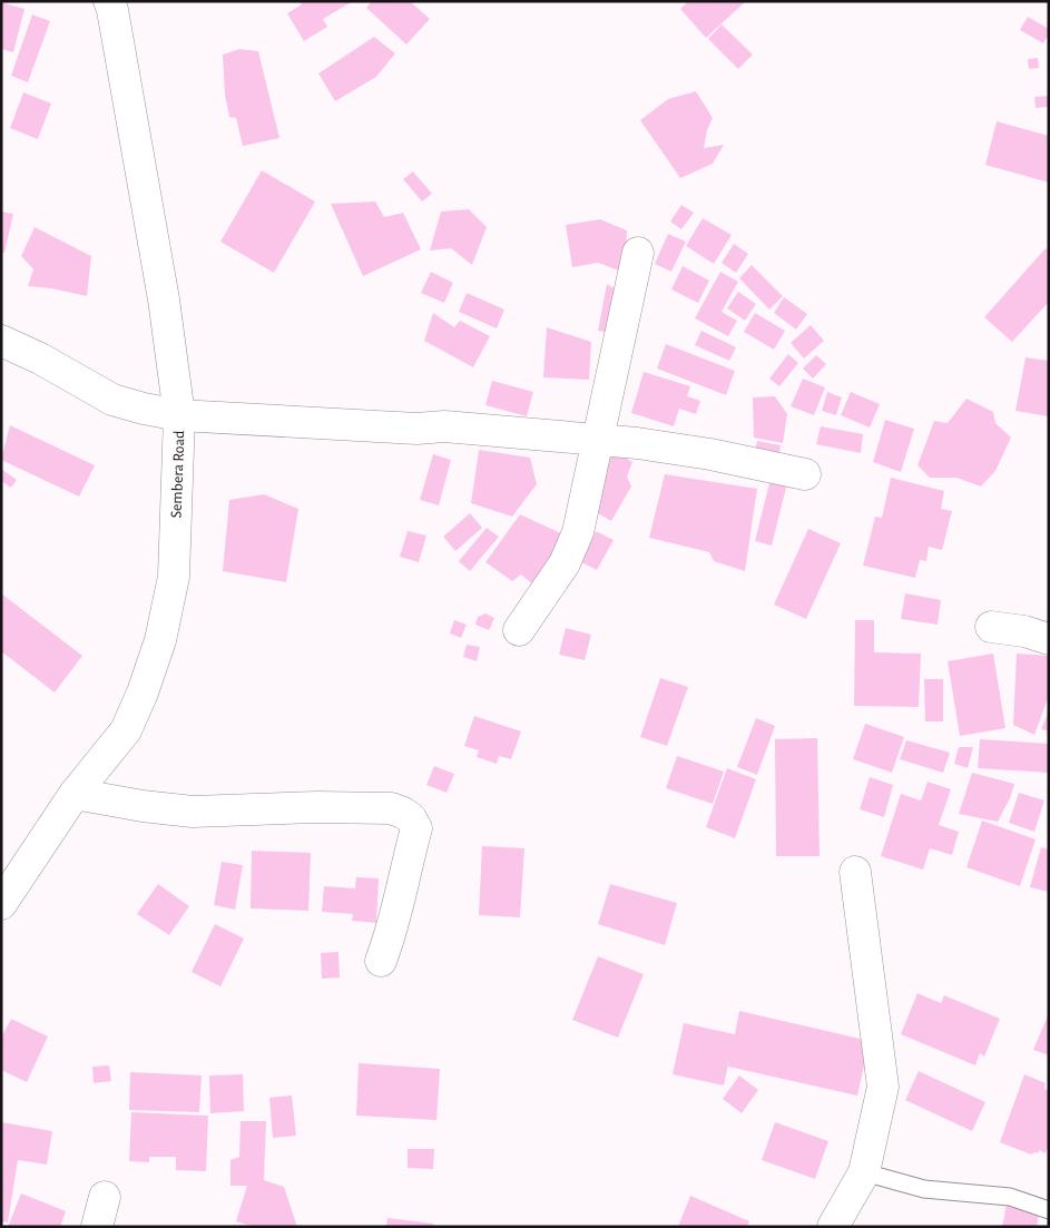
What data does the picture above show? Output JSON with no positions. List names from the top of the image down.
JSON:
{
  "streets": {
    "street": ["Sembera Road"]
  }
}
